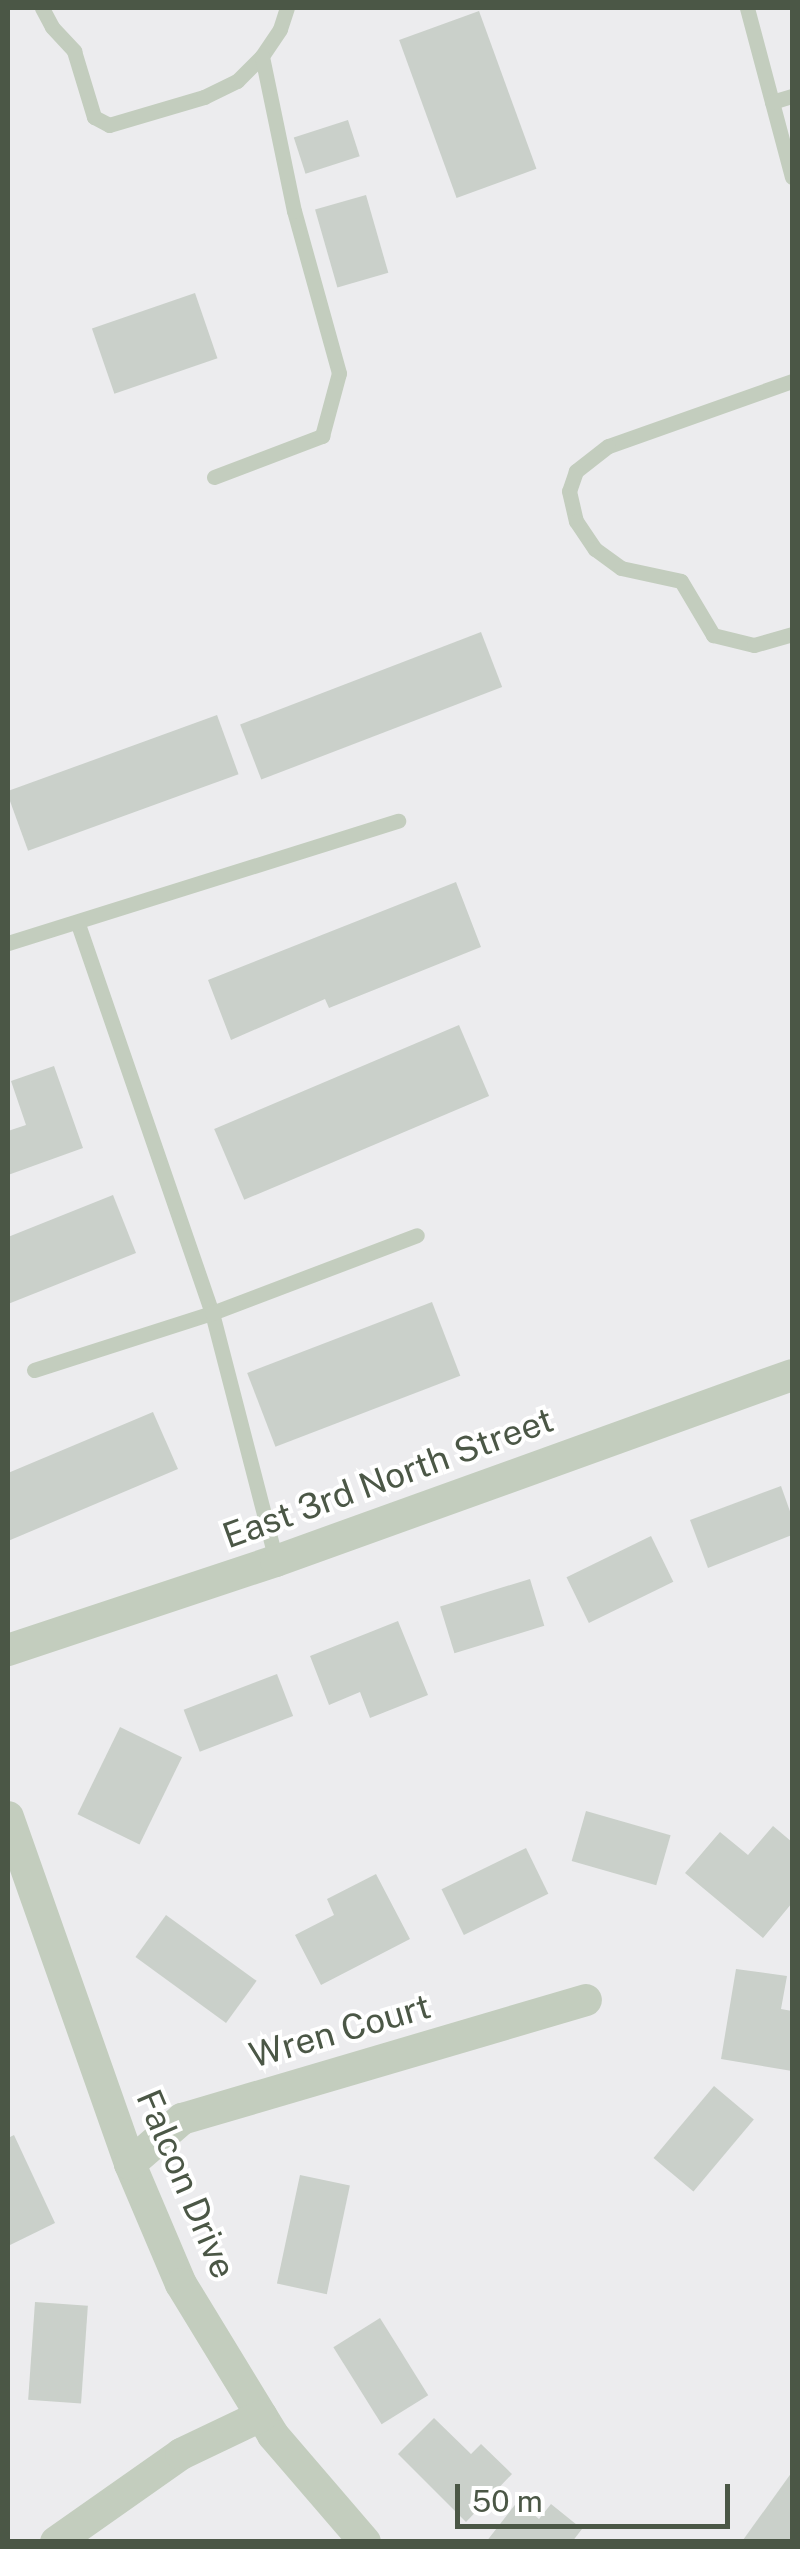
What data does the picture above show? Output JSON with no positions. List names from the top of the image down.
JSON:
{
  "streets": {
    "street": ["East 3rd North Street", "Wren Court", "Falcon Drive"]
  },
  "crossings": [
    ["Wren Court", "Falcon Drive"]
  ],
  "scale_bar": "50 m"
}
